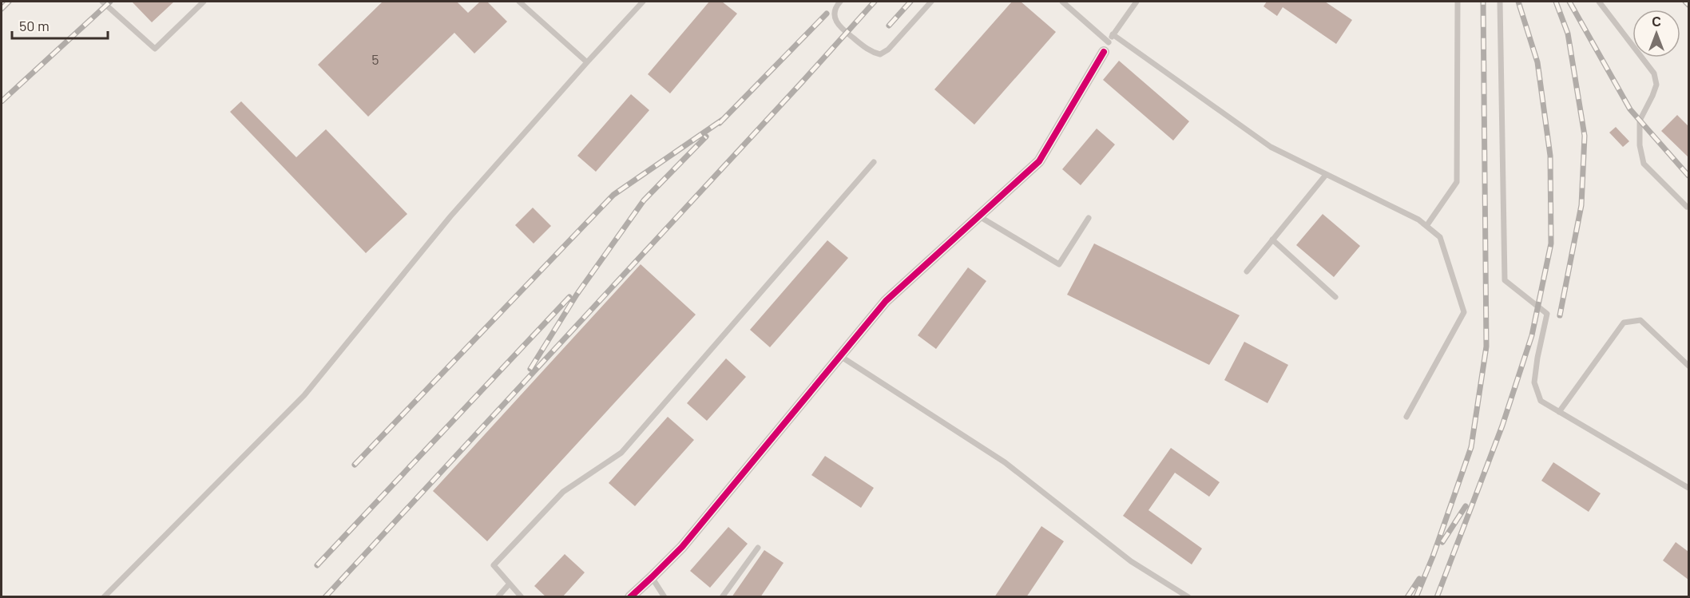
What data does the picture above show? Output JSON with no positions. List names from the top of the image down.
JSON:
{
  "house_numbers": ["5"],
  "scale_bar": "50 m",
  "north": "top"
}
